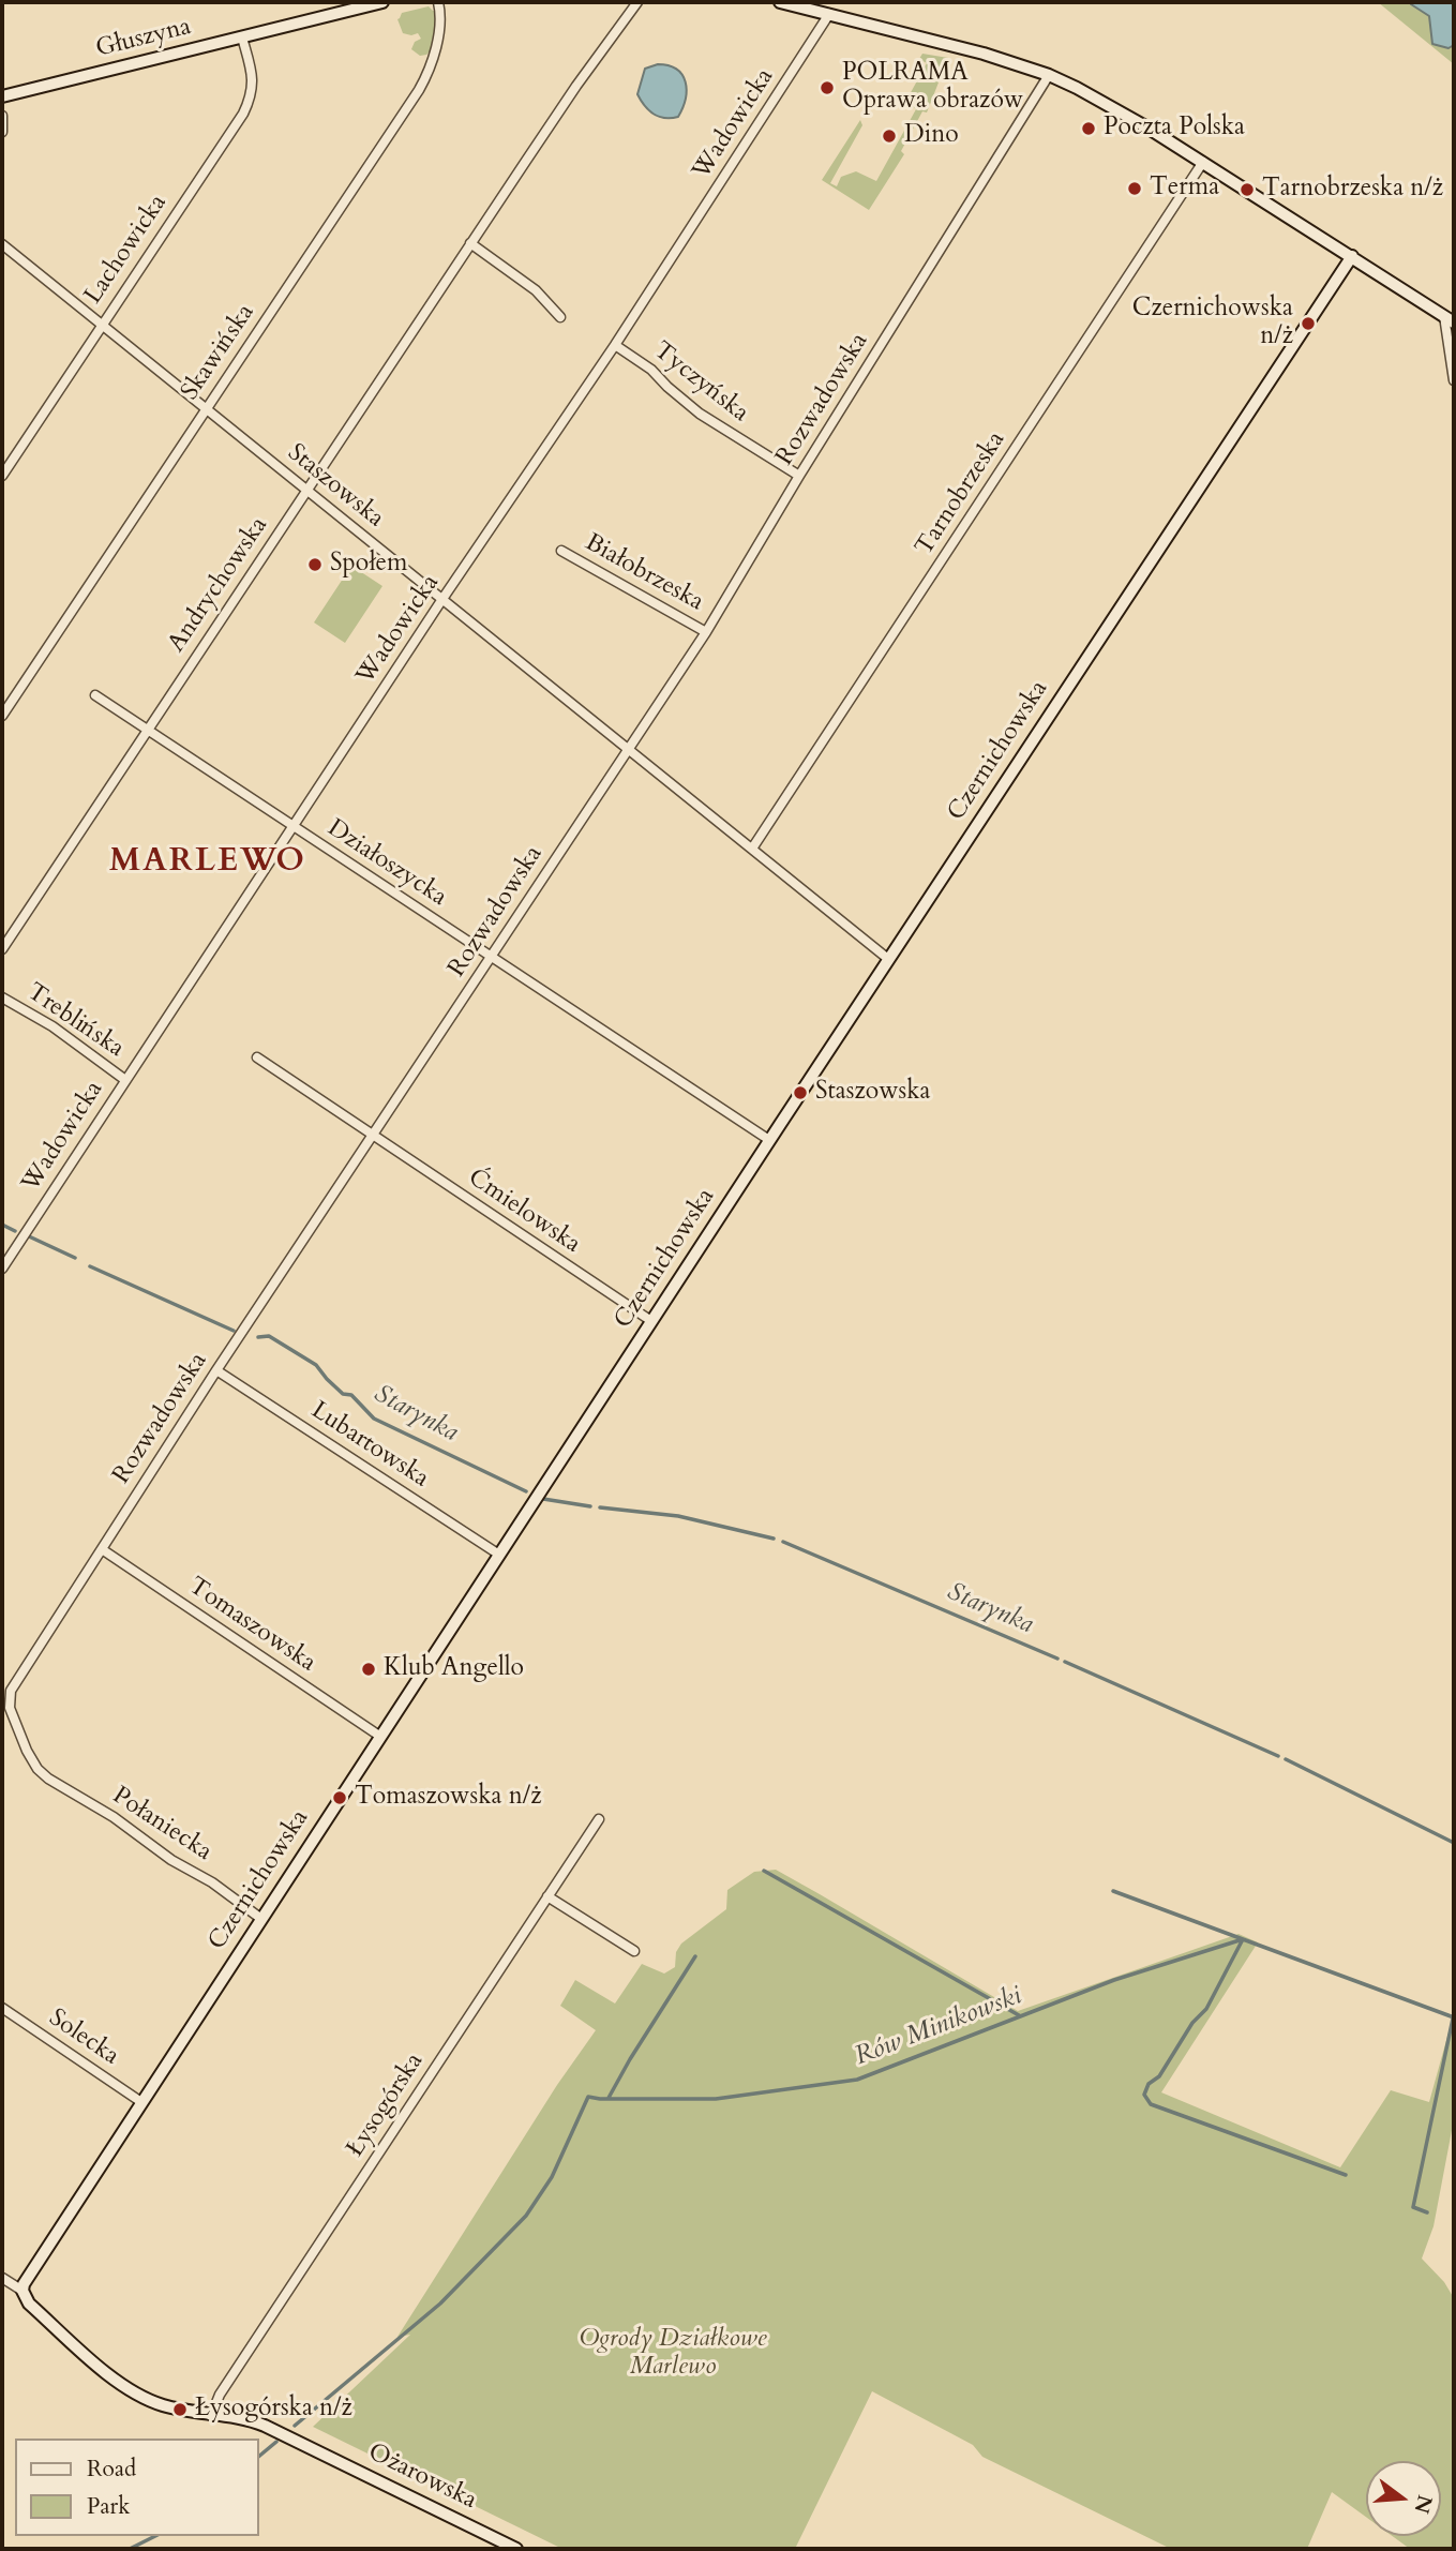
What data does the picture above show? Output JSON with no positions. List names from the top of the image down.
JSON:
{
  "streets": {
    "street": [
      "Głuszyna",
      "Wadowicka",
      "Lachowicka",
      "Skawińska",
      "Tyczyńska",
      "Rozwadowska",
      "Staszowska",
      "Tarnobrzeska",
      "Białobrzeska",
      "Andrychowska",
      "Czernichowska",
      "Działoszycka",
      "Treblińska",
      "Ćmielowska",
      "Lubartowska",
      "Tomaszowska",
      "Połaniecka",
      "Solecka",
      "Łysogórska",
      "Ożarowska"
    ]
  },
  "crossings": [
    ["Głuszyna", "Lachowicka"],
    ["Wadowicka", "Tyczyńska"],
    ["Wadowicka", "Staszowska"],
    ["Wadowicka", "Działoszycka"],
    ["Wadowicka", "Treblińska"],
    ["Lachowicka", "Staszowska"],
    ["Skawińska", "Staszowska"],
    ["Tyczyńska", "Rozwadowska"],
    ["Rozwadowska", "Staszowska"],
    ["Rozwadowska", "Białobrzeska"],
    ["Rozwadowska", "Działoszycka"],
    ["Rozwadowska", "Ćmielowska"],
    ["Rozwadowska", "Lubartowska"],
    ["Rozwadowska", "Tomaszowska"],
    ["Rozwadowska", "Połaniecka"],
    ["Staszowska", "Tarnobrzeska"],
    ["Staszowska", "Andrychowska"],
    ["Staszowska", "Czernichowska"],
    ["Andrychowska", "Działoszycka"],
    ["Czernichowska", "Działoszycka"],
    ["Czernichowska", "Ćmielowska"],
    ["Czernichowska", "Lubartowska"],
    ["Czernichowska", "Tomaszowska"],
    ["Czernichowska", "Połaniecka"],
    ["Czernichowska", "Solecka"],
    ["Czernichowska", "Ożarowska"],
    ["Łysogórska", "Ożarowska"]
  ],
  "districts": ["MARLEWO"],
  "water": ["Starynka", "Rów Minikowski"],
  "parks": ["Ogrody Działkowe Marlewo"],
  "places": [
    "POLRAMA Oprawa obrazów",
    "Poczta Polska",
    "Dino",
    "Terma",
    "Tarnobrzeska n/ż",
    "Czernichowska n/ż",
    "Społem",
    "Staszowska",
    "Klub Angello",
    "Tomaszowska n/ż",
    "Łysogórska n/ż"
  ],
  "legend": ["Road", "Park"],
  "north": "right"
}
